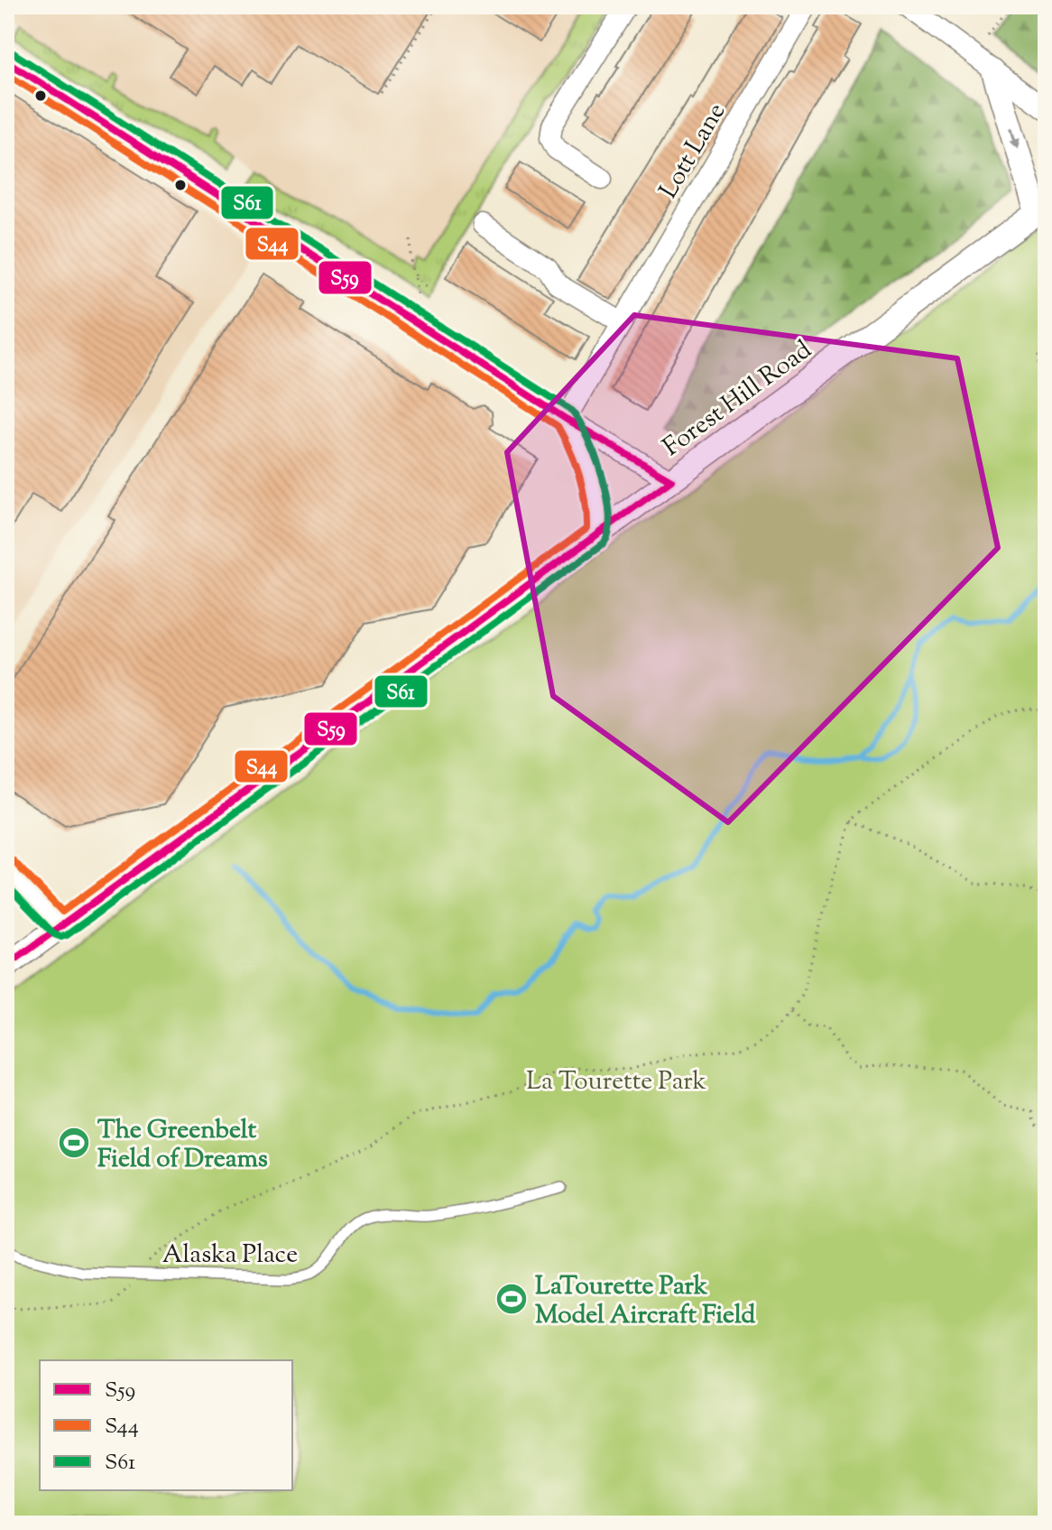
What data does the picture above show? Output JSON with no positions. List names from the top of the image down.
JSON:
{
  "streets": {
    "street": ["Lott Lane", "Forest Hill Road"],
    "lane": ["Alaska Place"]
  },
  "parks": ["La Tourette Park"],
  "places": {
    "sports": ["The Greenbelt Field of Dreams", "LaTourette Park Model Aircraft Field"]
  },
  "lines": ["transit line S61", "transit line S59", "transit line S44"],
  "legend": ["S59", "S44", "S61"]
}
